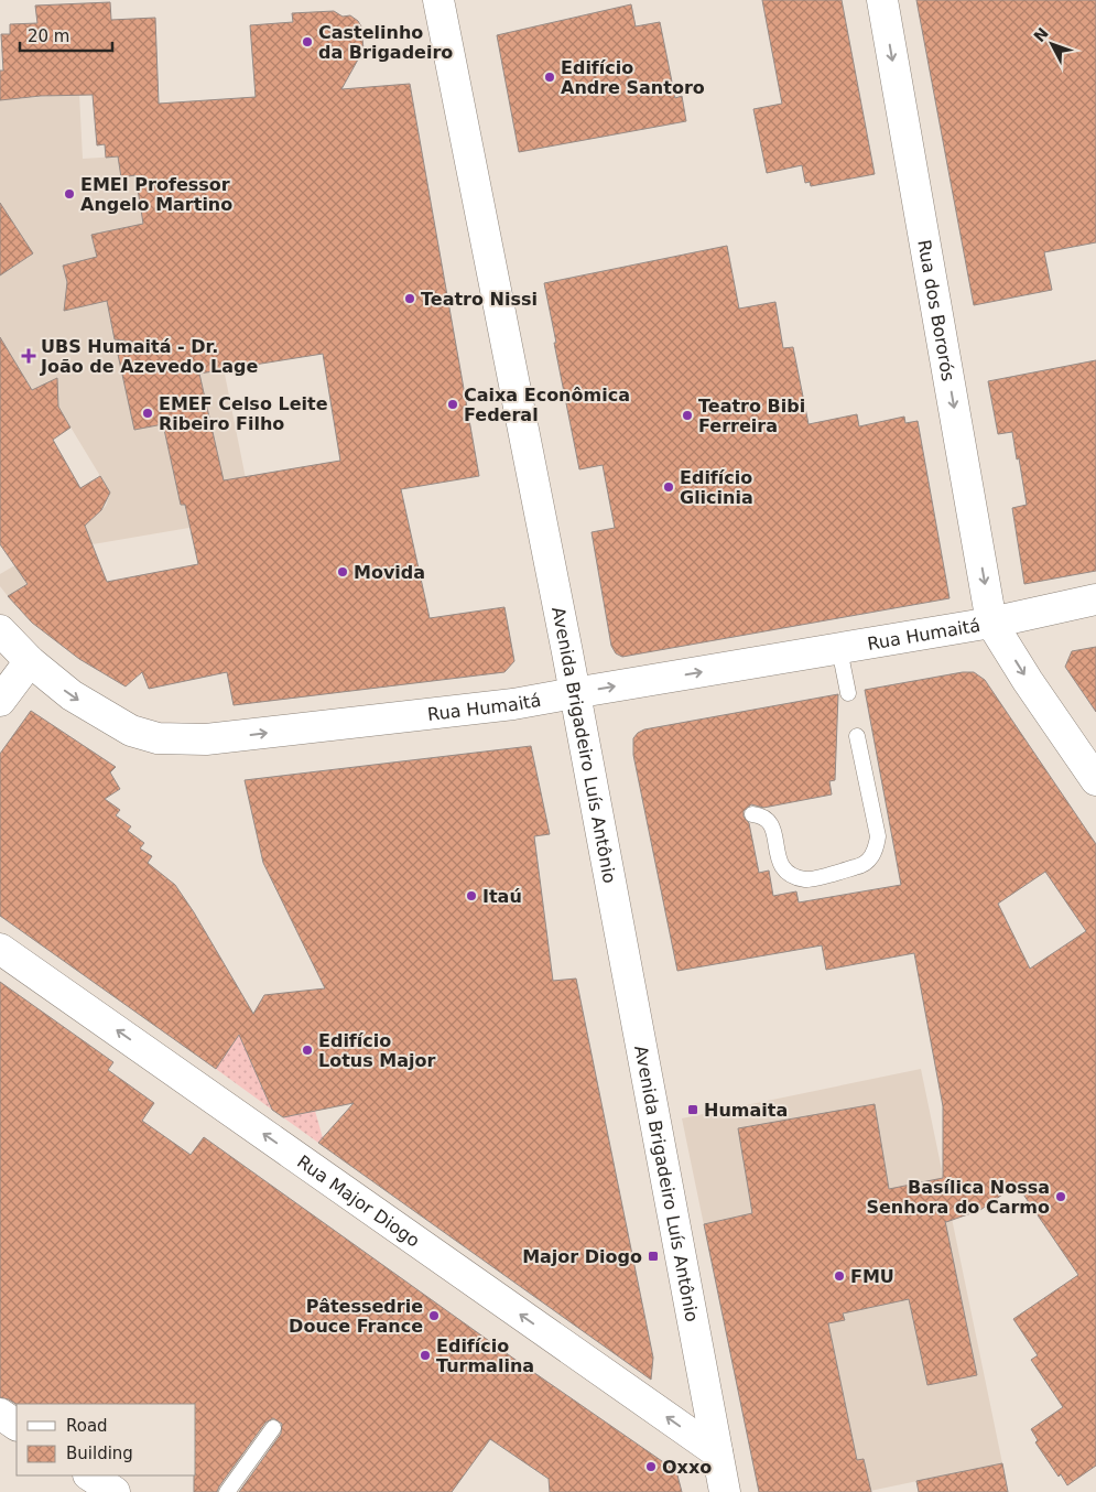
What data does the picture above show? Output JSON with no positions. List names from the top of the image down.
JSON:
{
  "streets": {
    "street": [
      "Rua dos Bororós",
      "Rua Humaitá",
      "Avenida Brigadeiro Luís Antônio",
      "Rua Major Diogo"
    ]
  },
  "crossings": [
    ["Rua dos Bororós", "Rua Humaitá"],
    ["Rua Humaitá", "Avenida Brigadeiro Luís Antônio"],
    ["Avenida Brigadeiro Luís Antônio", "Rua Major Diogo"]
  ],
  "one_way": ["Rua dos Bororós", "Rua Humaitá", "Rua Major Diogo"],
  "places": {
    "other": [
      "Castelinho da Brigadeiro",
      "Edifício Andre Santoro",
      "EMEI Professor Angelo Martino",
      "Teatro Nissi",
      "Caixa Econômica Federal",
      "EMEF Celso Leite Ribeiro Filho",
      "Teatro Bibi Ferreira",
      "Edifício Glicinia",
      "Movida",
      "Itaú",
      "Edifício Lotus Major",
      "Basílica Nossa Senhora do Carmo",
      "FMU",
      "Pâtessedrie Douce France",
      "Edifício Turmalina",
      "Oxxo"
    ],
    "health": ["UBS Humaitá - Dr. João de Azevedo Lage"],
    "transit": ["Humaita", "Major Diogo"]
  },
  "legend": ["Road", "Building"],
  "scale_bar": "20 m",
  "north": "top left"
}
